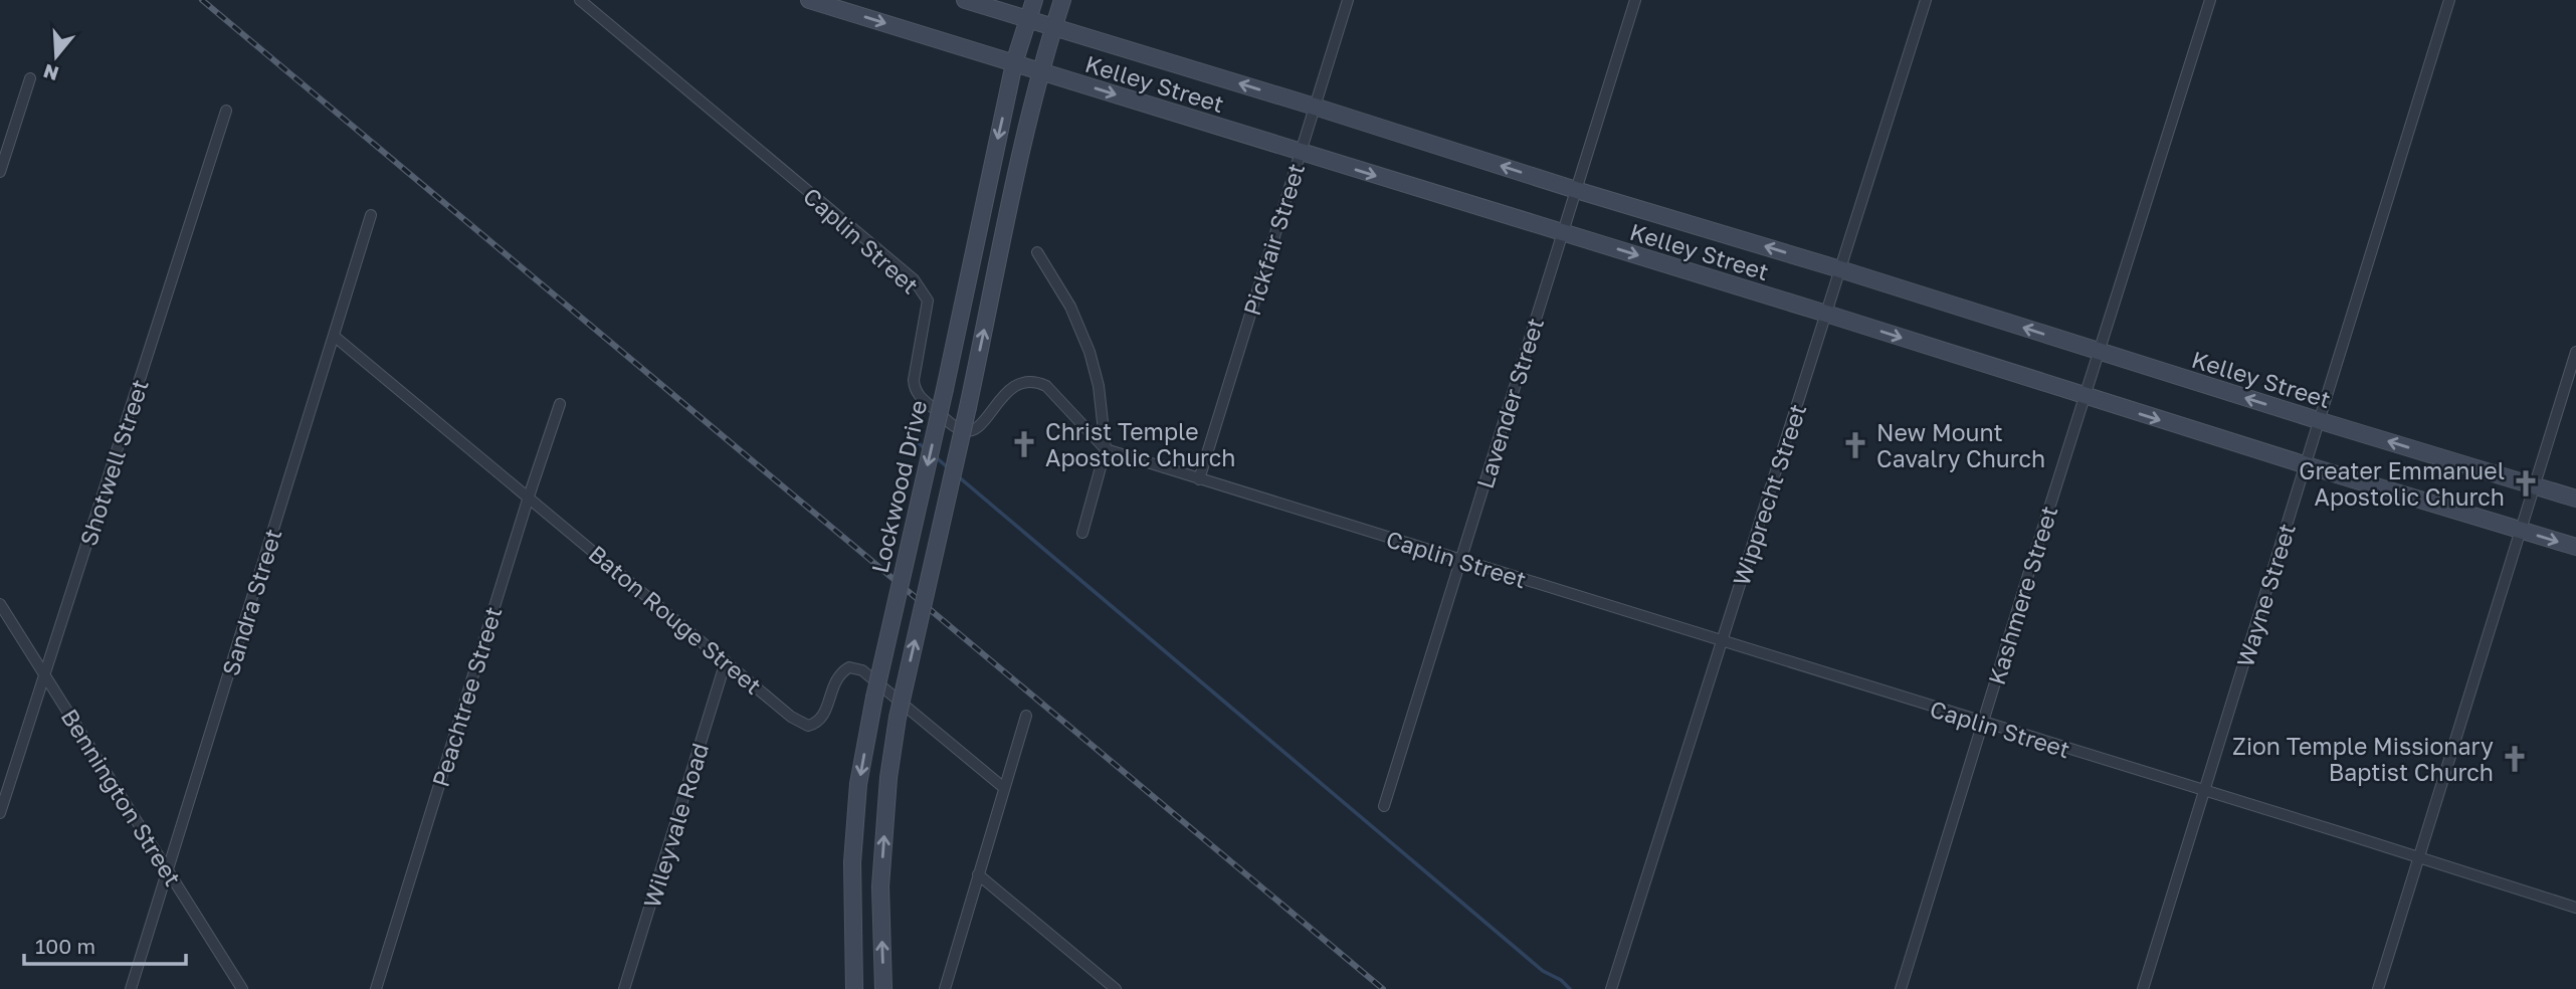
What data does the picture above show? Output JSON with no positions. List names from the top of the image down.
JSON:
{
  "streets": {
    "main road": ["Kelley Street", "Lockwood Drive"],
    "street": [
      "Pickfair Street",
      "Caplin Street",
      "Lavender Street",
      "Shotwell Street",
      "Wipprecht Street",
      "Kashmere Street",
      "Wayne Street",
      "Sandra Street",
      "Baton Rouge Street",
      "Peachtree Street",
      "Bennington Street",
      "Wileyvale Road"
    ]
  },
  "crossings": [
    ["Kelley Street", "Pickfair Street"],
    ["Kelley Street", "Lavender Street"],
    ["Kelley Street", "Lockwood Drive"],
    ["Kelley Street", "Wipprecht Street"],
    ["Kelley Street", "Kashmere Street"],
    ["Kelley Street", "Wayne Street"],
    ["Pickfair Street", "Caplin Street"],
    ["Caplin Street", "Lavender Street"],
    ["Caplin Street", "Wipprecht Street"],
    ["Caplin Street", "Kashmere Street"],
    ["Caplin Street", "Wayne Street"],
    ["Shotwell Street", "Bennington Street"],
    ["Sandra Street", "Baton Rouge Street"],
    ["Sandra Street", "Bennington Street"],
    ["Baton Rouge Street", "Peachtree Street"],
    ["Baton Rouge Street", "Wileyvale Road"]
  ],
  "places": {
    "church": [
      "Christ Temple Apostolic Church",
      "New Mount Cavalry Church",
      "Greater Emmanuel Apostolic Church",
      "Zion Temple Missionary Baptist Church"
    ]
  },
  "scale_bar": "100 m",
  "north": "bottom"
}
